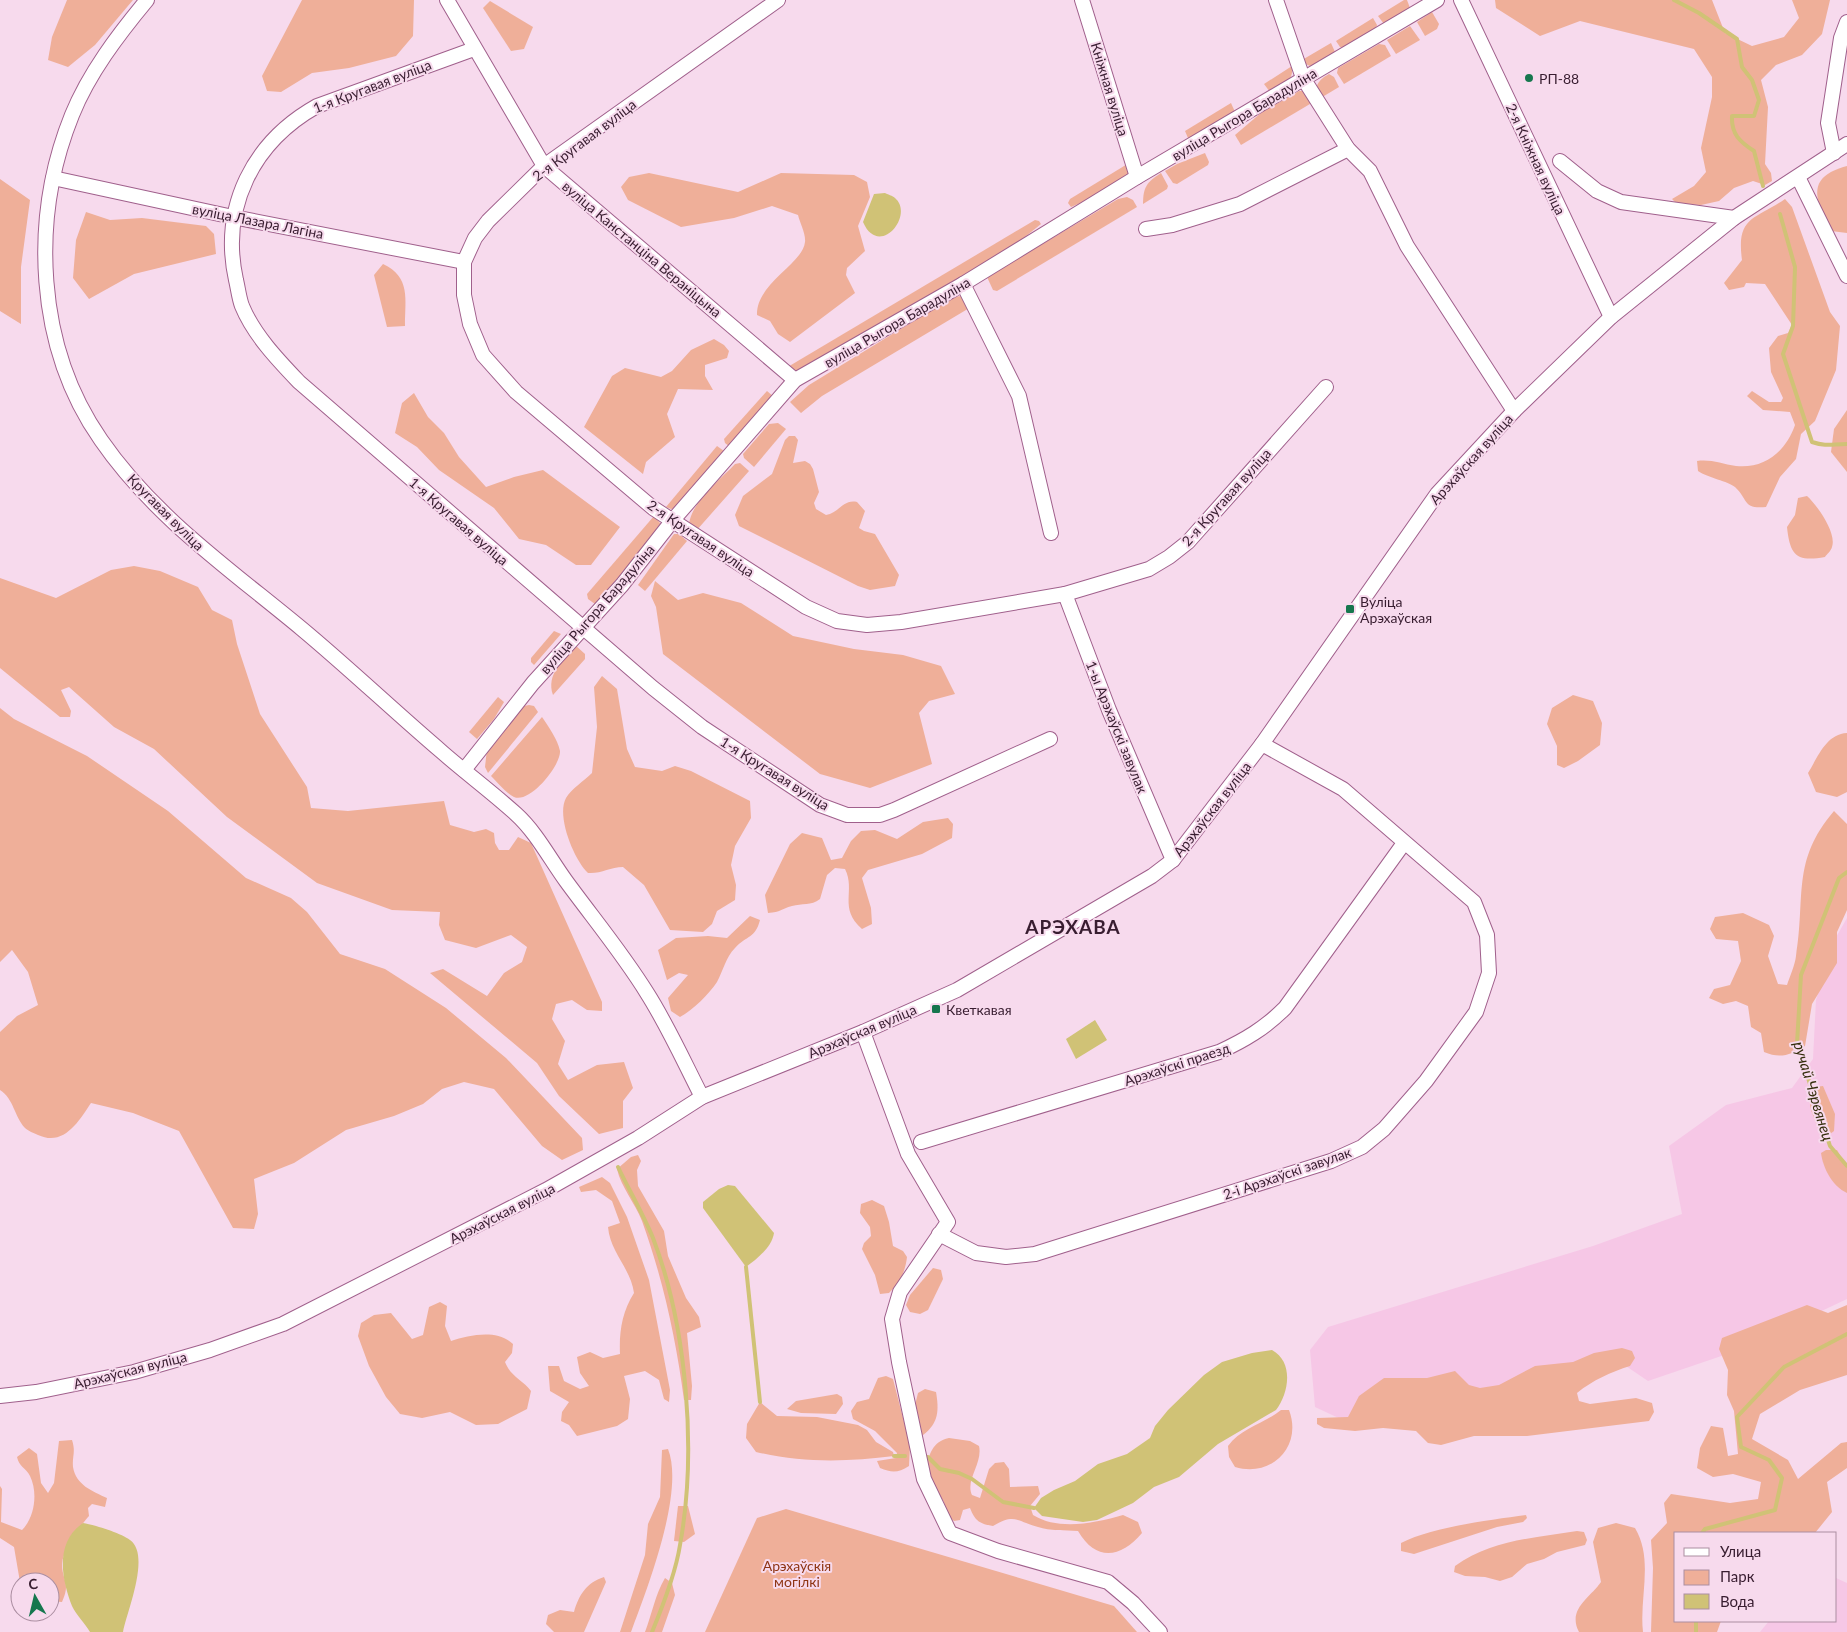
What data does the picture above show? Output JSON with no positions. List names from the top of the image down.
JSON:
{
  "streets": {
    "street": [
      "1-я Кругавая вуліца",
      "Кніжная вуліца",
      "вуліца Рыгора Барадуліна",
      "2-я Кругавая вуліца",
      "2-я Кніжная вуліца",
      "вуліца Лазара Лагіна",
      "вуліца Канстанціна Вераніцына",
      "Арэхаўская вуліца",
      "Кругавая вуліца",
      "1-ы Арэхаўскі завулак",
      "Арэхаўскі праезд",
      "2-і Арэхаўскі завулак"
    ]
  },
  "crossings": [
    ["1-я Кругавая вуліца", "вуліца Рыгора Барадуліна"],
    ["1-я Кругавая вуліца", "вуліца Лазара Лагіна"],
    ["1-я Кругавая вуліца", "вуліца Канстанціна Вераніцына"],
    ["Кніжная вуліца", "вуліца Рыгора Барадуліна"],
    ["вуліца Рыгора Барадуліна", "2-я Кругавая вуліца"],
    ["вуліца Рыгора Барадуліна", "вуліца Канстанціна Вераніцына"],
    ["вуліца Рыгора Барадуліна", "Кругавая вуліца"],
    ["2-я Кругавая вуліца", "вуліца Лазара Лагіна"],
    ["2-я Кругавая вуліца", "вуліца Канстанціна Вераніцына"],
    ["2-я Кругавая вуліца", "1-ы Арэхаўскі завулак"],
    ["2-я Кніжная вуліца", "Арэхаўская вуліца"],
    ["вуліца Лазара Лагіна", "Кругавая вуліца"],
    ["Арэхаўская вуліца", "Кругавая вуліца"],
    ["Арэхаўская вуліца", "1-ы Арэхаўскі завулак"],
    ["Арэхаўская вуліца", "2-і Арэхаўскі завулак"],
    ["Арэхаўскі праезд", "2-і Арэхаўскі завулак"]
  ],
  "districts": ["АРЭХАВА"],
  "water": ["ручай Чэрвянец"],
  "parks": ["Арэхаўскія могілкі"],
  "places": {
    "other": ["РП-88"],
    "transit": ["Вуліца Арэхаўская", "Кветкавая"]
  },
  "legend": ["Улица", "Парк", "Вода"],
  "north": "top"
}
